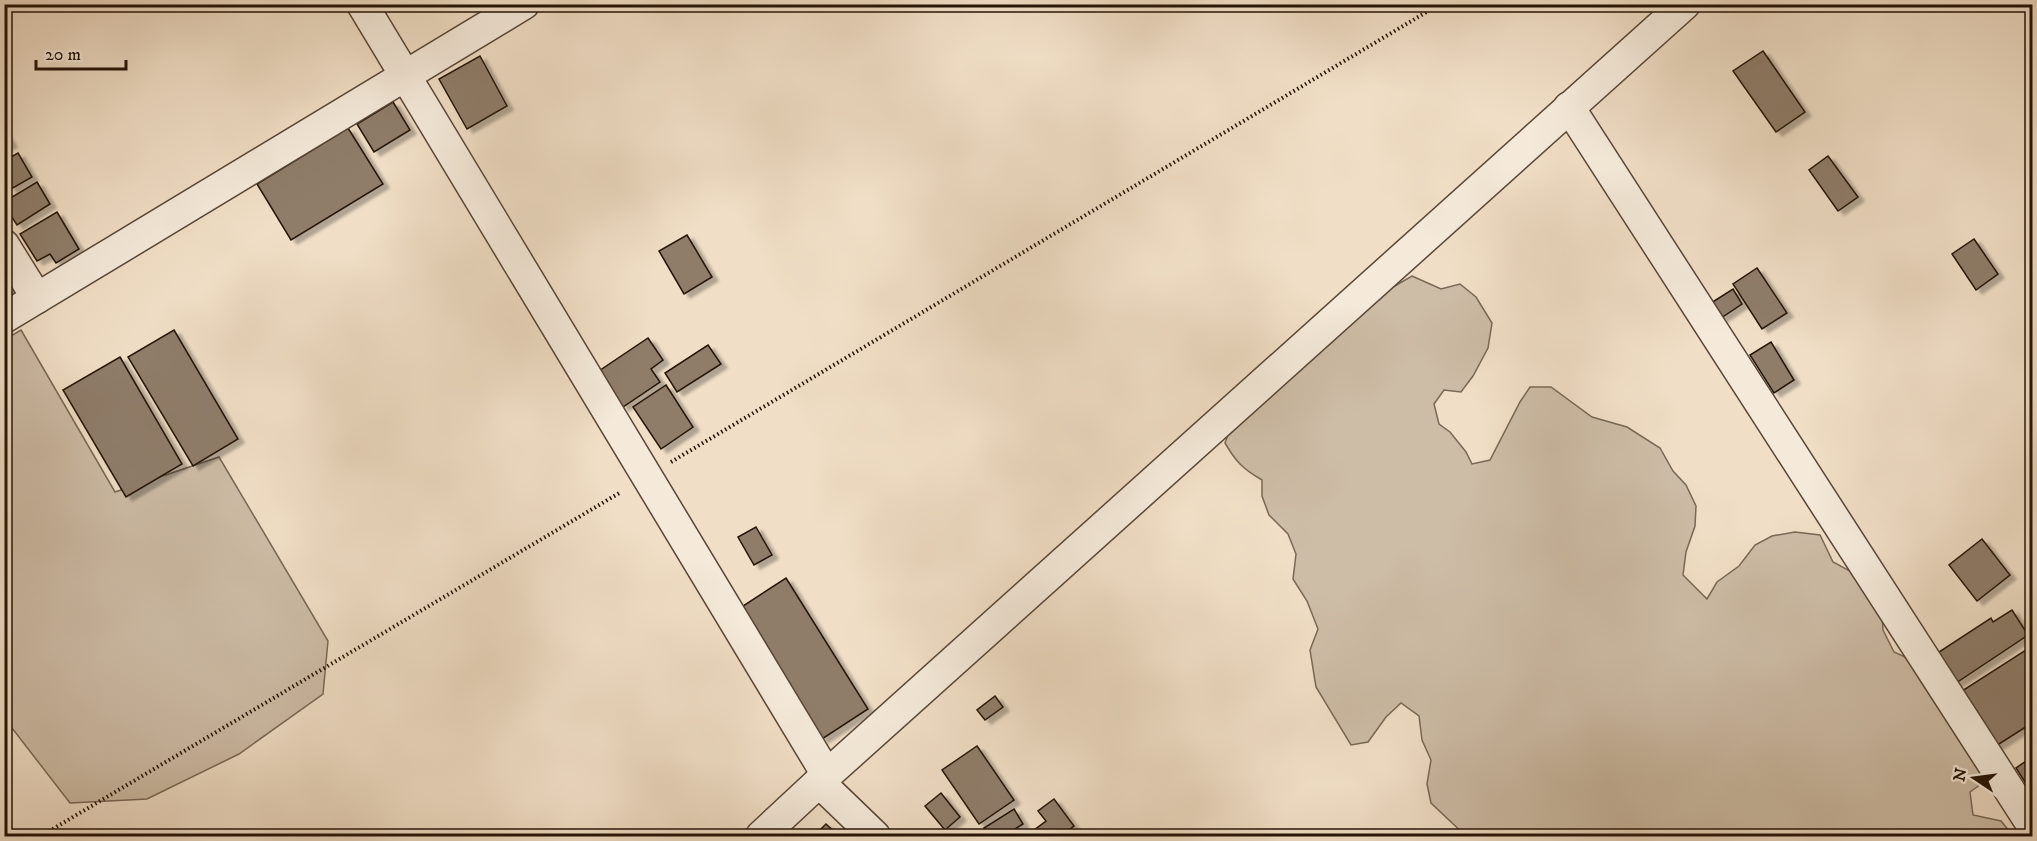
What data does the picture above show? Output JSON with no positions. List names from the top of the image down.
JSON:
{
  "scale_bar": "20 m",
  "north": "left"
}
